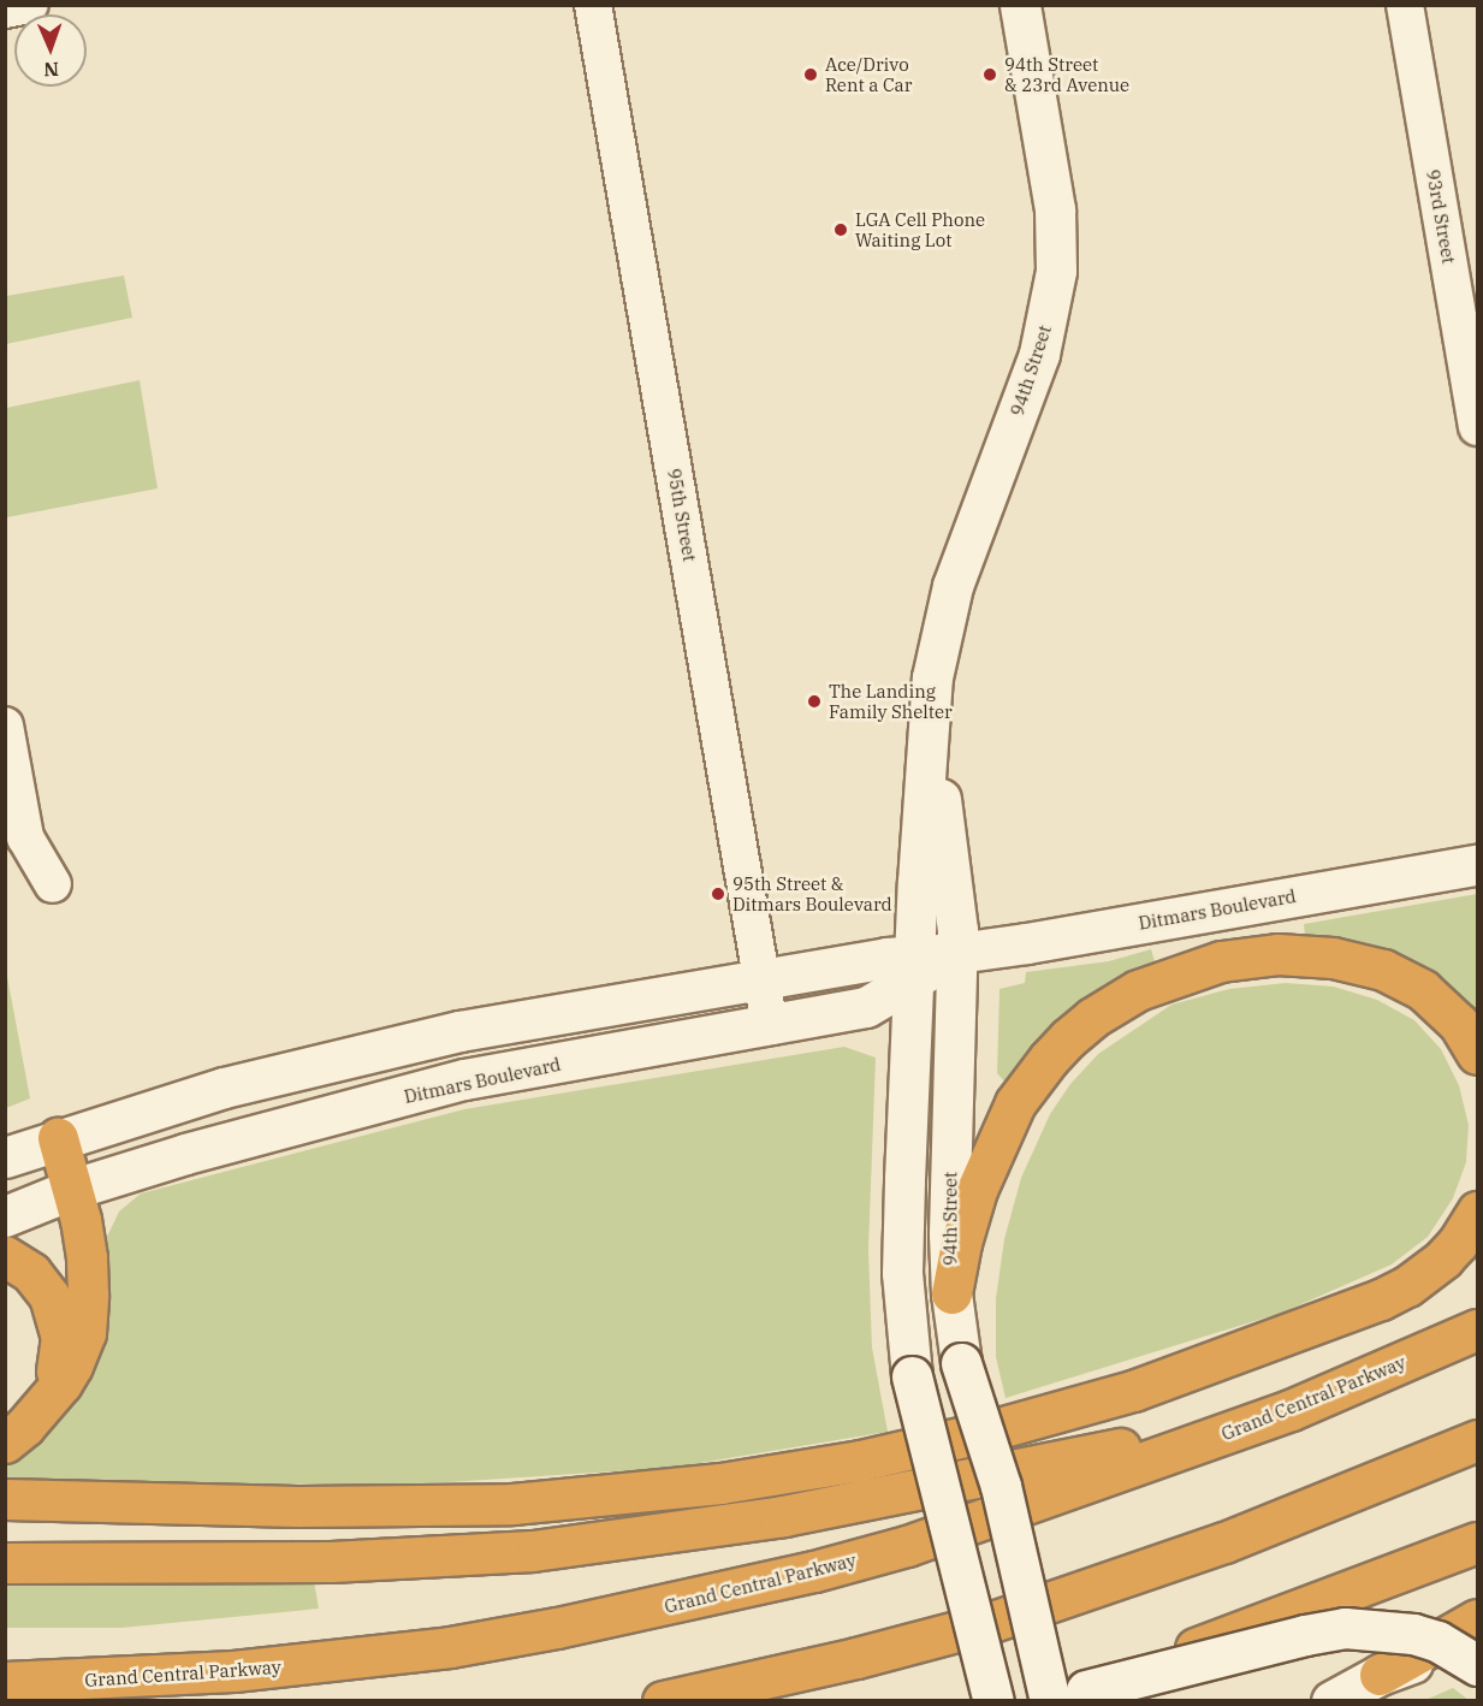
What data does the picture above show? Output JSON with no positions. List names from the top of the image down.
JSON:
{
  "streets": {
    "highway": ["Grand Central Parkway"],
    "main road": ["94th Street", "Ditmars Boulevard"],
    "street": ["93rd Street", "95th Street"]
  },
  "crossings": [
    ["94th Street", "Ditmars Boulevard"],
    ["95th Street", "Ditmars Boulevard"]
  ],
  "places": [
    "Ace/Drivo Rent a Car",
    "94th Street & 23rd Avenue",
    "LGA Cell Phone Waiting Lot",
    "The Landing Family Shelter",
    "95th Street & Ditmars Boulevard"
  ],
  "north": "bottom"
}
